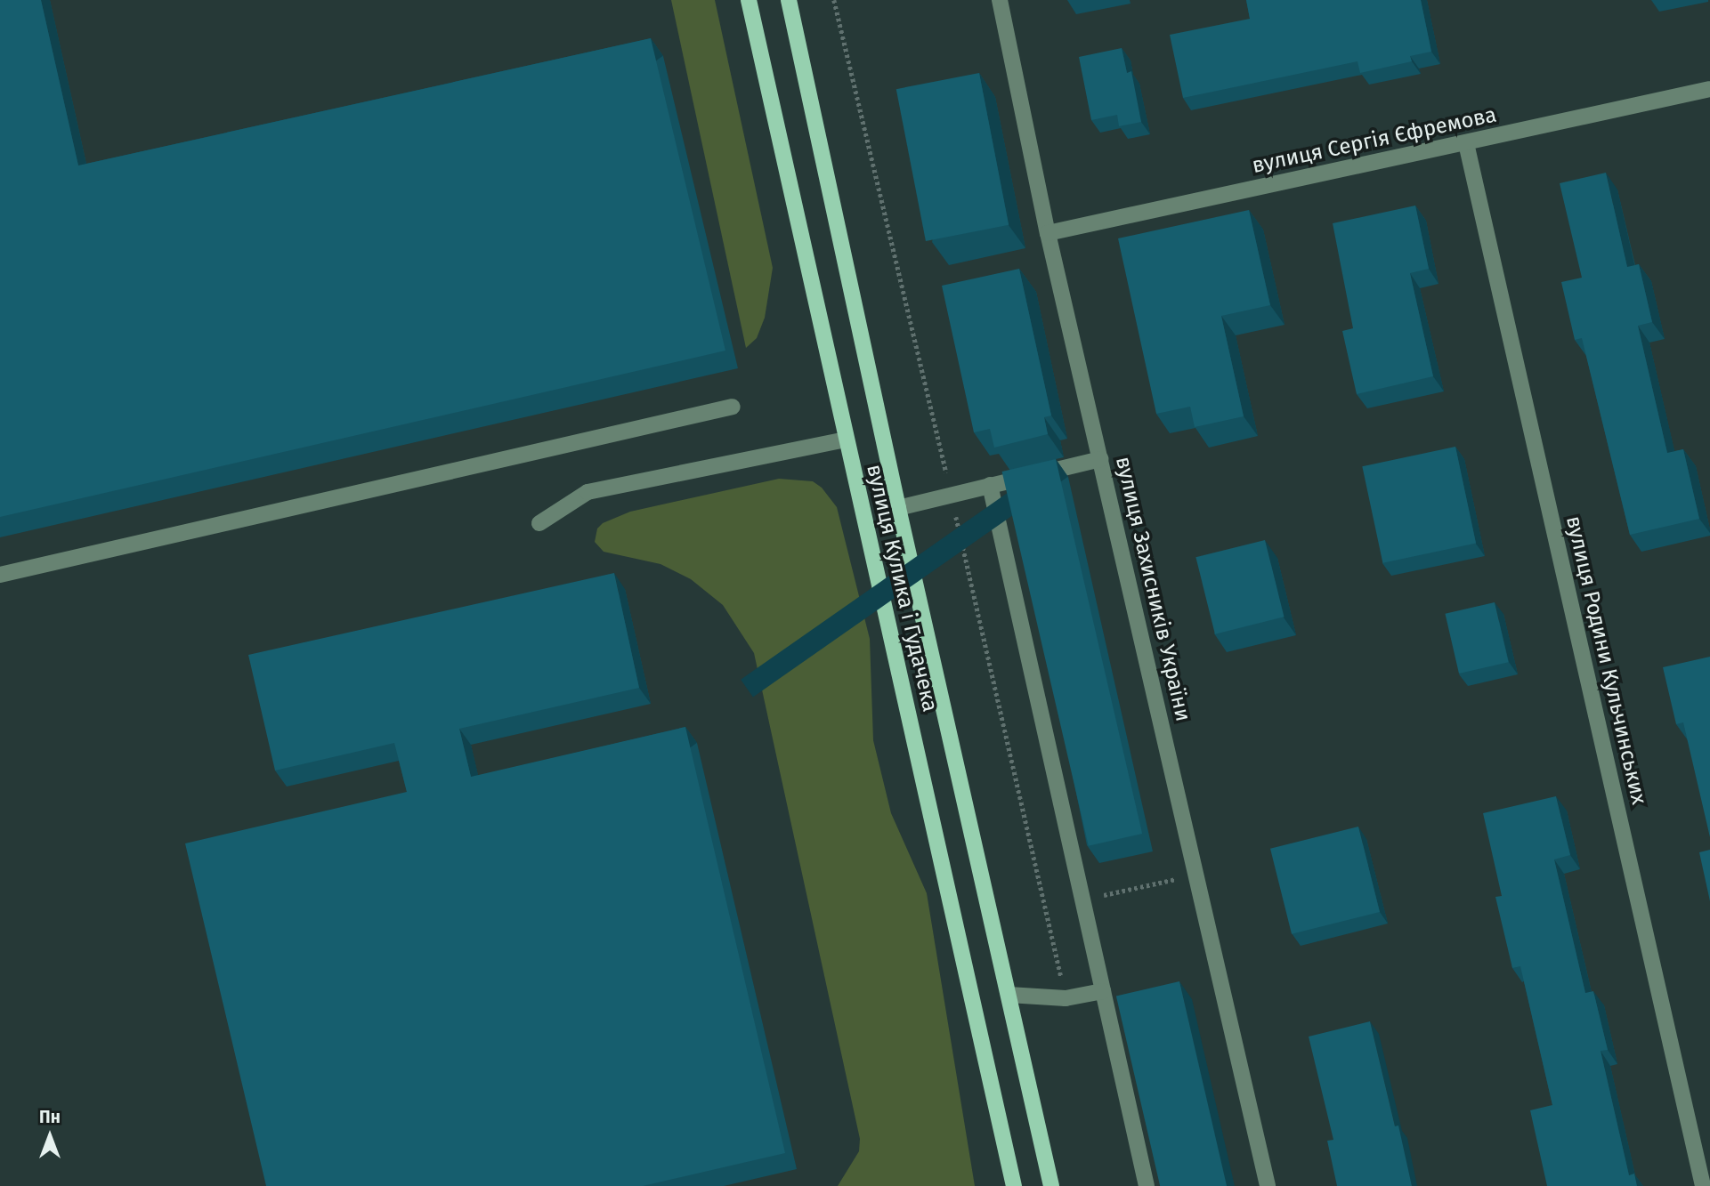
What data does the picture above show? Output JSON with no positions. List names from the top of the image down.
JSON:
{
  "streets": {
    "main road": ["вулиця Кулика і Гудачека"],
    "street": ["вулиця Сергія Єфремова", "вулиця Захисників України", "вулиця Родини Кульчинських"]
  },
  "crossings": [
    ["вулиця Сергія Єфремова", "вулиця Захисників України"],
    ["вулиця Сергія Єфремова", "вулиця Родини Кульчинських"]
  ],
  "north": "top"
}
